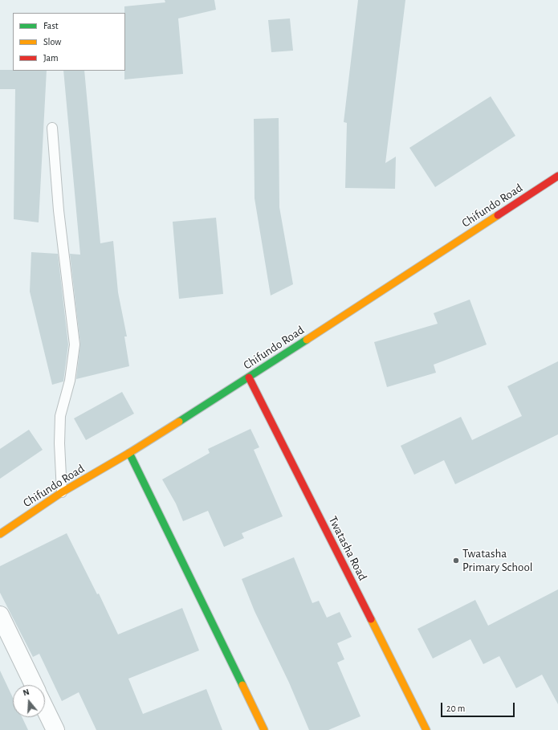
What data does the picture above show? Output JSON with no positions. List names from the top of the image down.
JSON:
{
  "streets": {
    "street": ["Chifundo Road", "Twatasha Road"]
  },
  "crossings": [
    ["Chifundo Road", "Twatasha Road"]
  ],
  "places": ["Twatasha Primary School"],
  "legend": ["Fast", "Slow", "Jam"],
  "scale_bar": "20 m",
  "north": "top"
}
